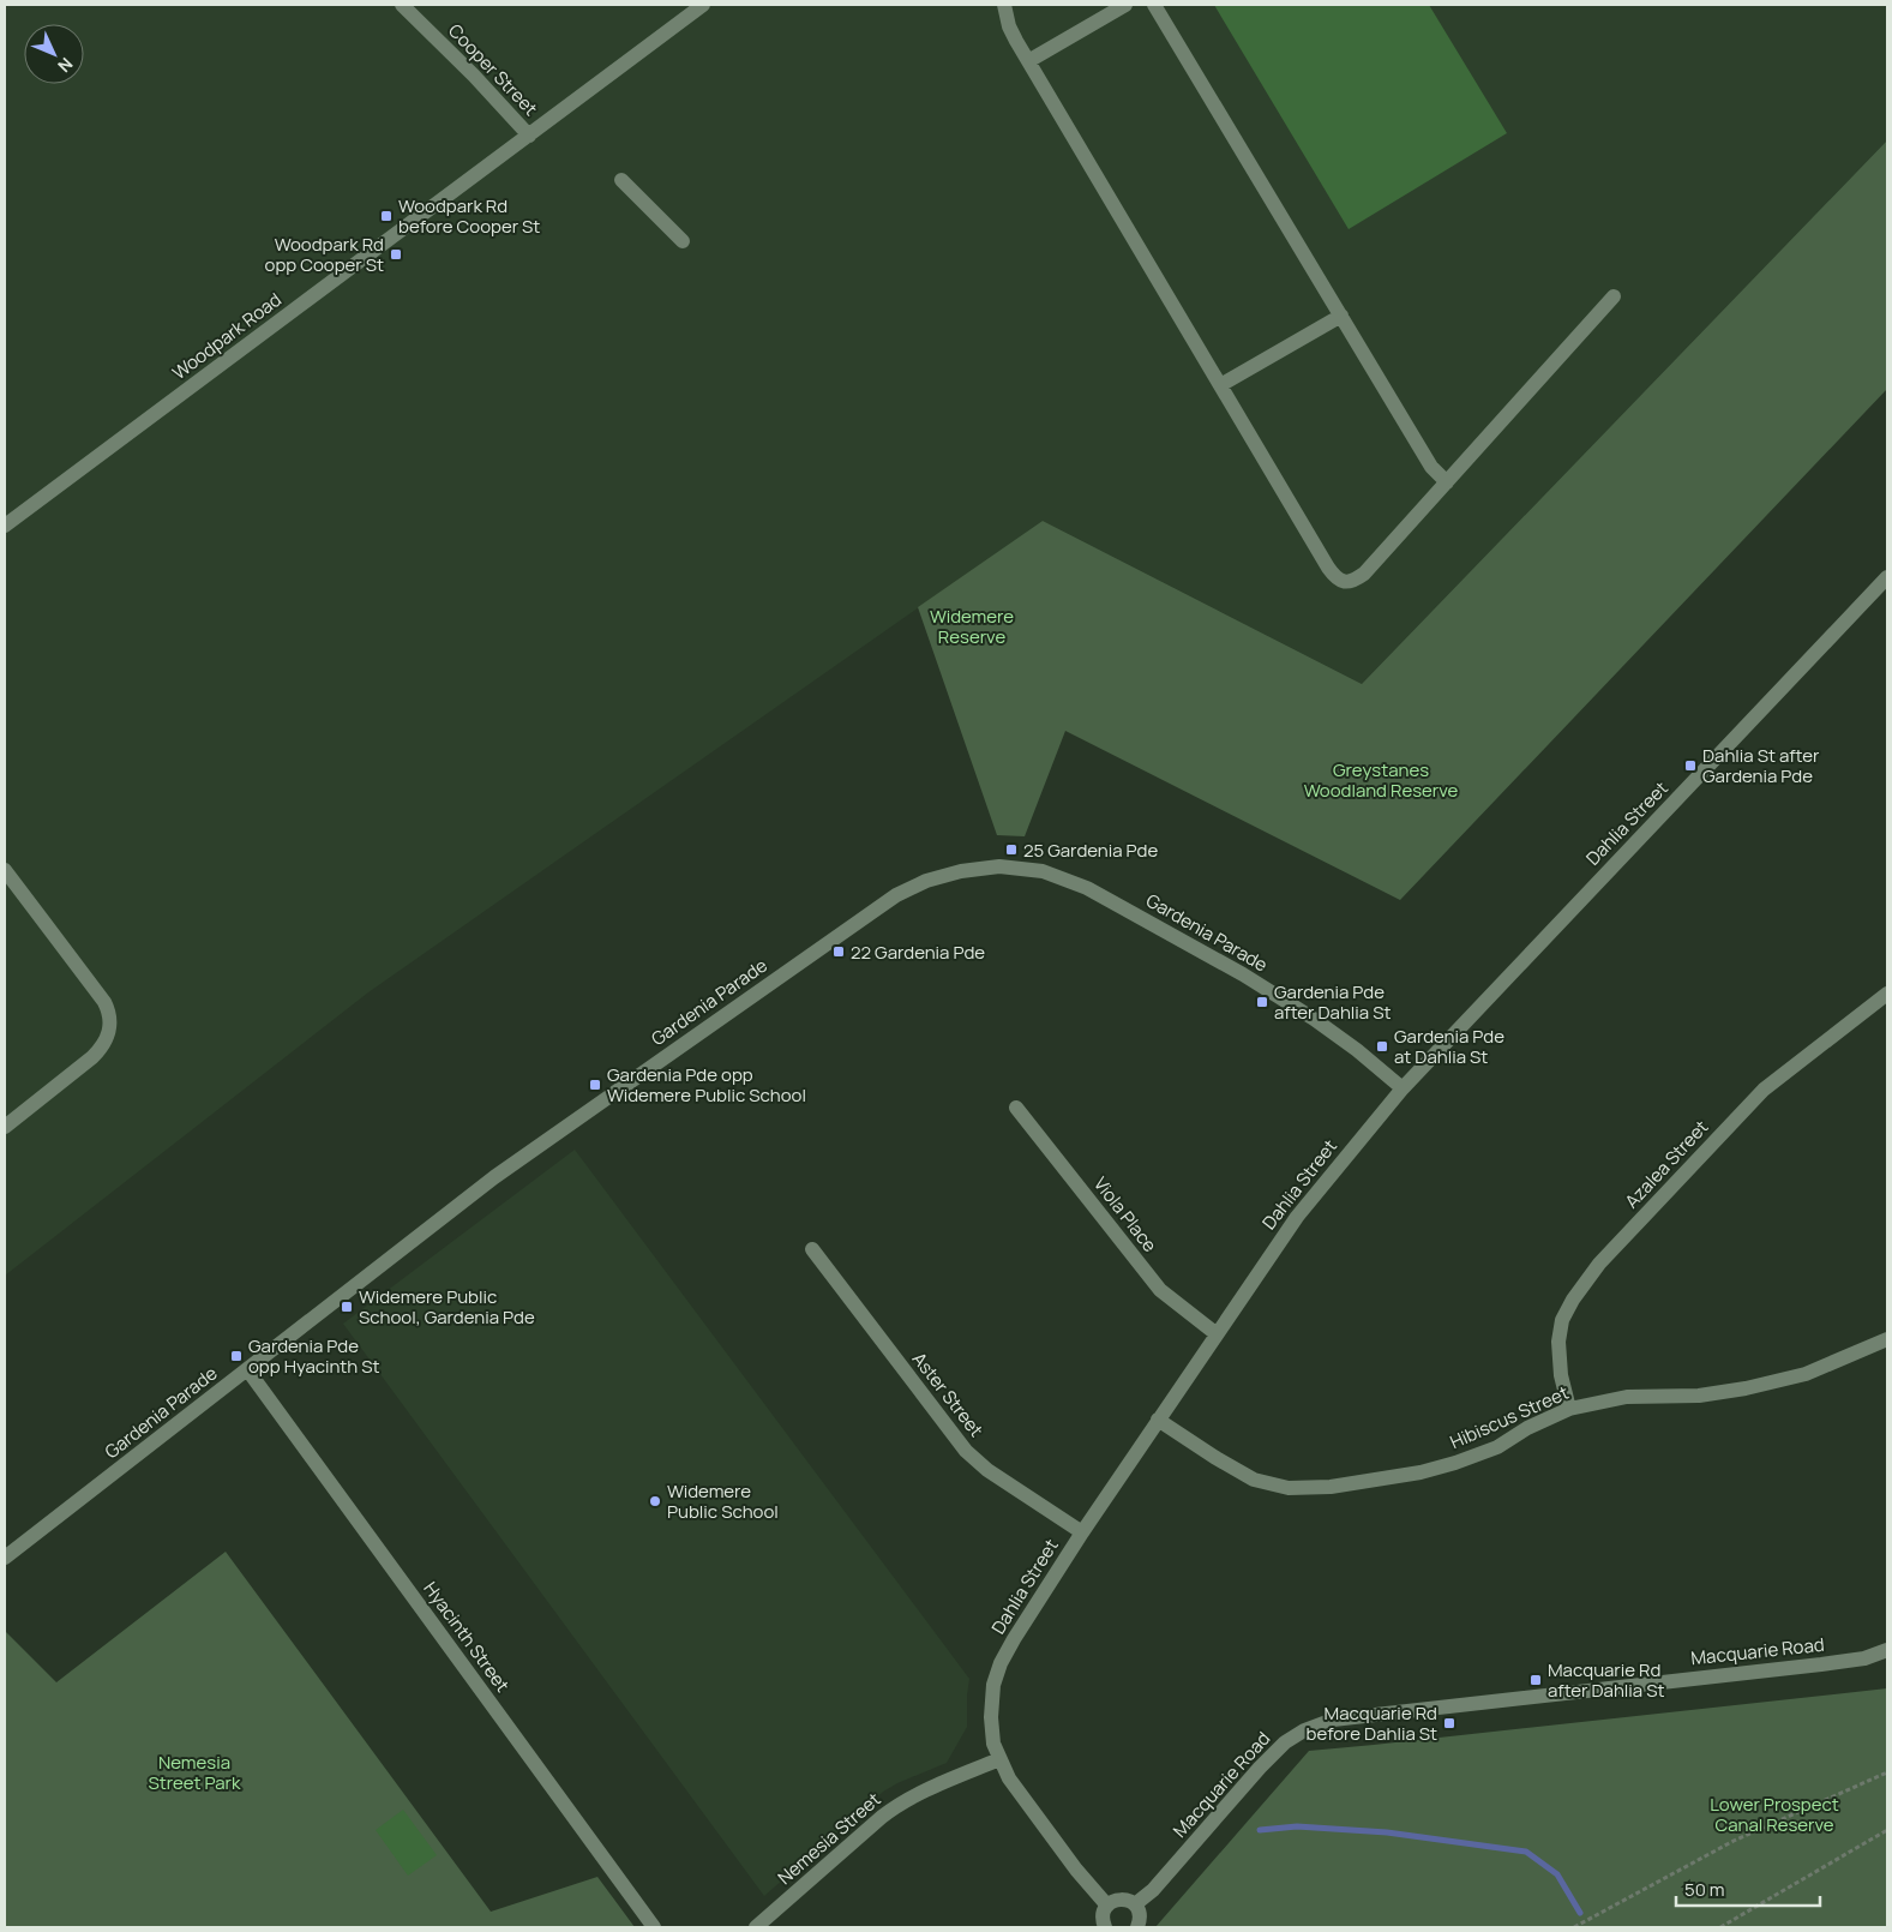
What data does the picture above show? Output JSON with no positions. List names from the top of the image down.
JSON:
{
  "streets": {
    "street": [
      "Cooper Street",
      "Woodpark Road",
      "Dahlia Street",
      "Gardenia Parade",
      "Azalea Street",
      "Viola Place",
      "Aster Street",
      "Hibiscus Street",
      "Hyacinth Street",
      "Macquarie Road",
      "Nemesia Street"
    ]
  },
  "crossings": [
    ["Cooper Street", "Woodpark Road"],
    ["Dahlia Street", "Gardenia Parade"],
    ["Dahlia Street", "Viola Place"],
    ["Dahlia Street", "Aster Street"],
    ["Dahlia Street", "Hibiscus Street"],
    ["Dahlia Street", "Nemesia Street"],
    ["Gardenia Parade", "Hyacinth Street"],
    ["Azalea Street", "Hibiscus Street"]
  ],
  "parks": [
    "Widemere Reserve",
    "Greystanes Woodland Reserve",
    "Nemesia Street Park",
    "Lower Prospect Canal Reserve"
  ],
  "places": {
    "transit": [
      "Woodpark Rd before Cooper St",
      "Woodpark Rd opp Cooper St",
      "Dahlia St after Gardenia Pde",
      "25 Gardenia Pde",
      "22 Gardenia Pde",
      "Gardenia Pde after Dahlia St",
      "Gardenia Pde at Dahlia St",
      "Gardenia Pde opp Widemere Public School",
      "Widemere Public School, Gardenia Pde",
      "Gardenia Pde opp Hyacinth St",
      "Macquarie Rd after Dahlia St",
      "Macquarie Rd before Dahlia St"
    ],
    "other": ["Widemere Public School"]
  },
  "scale_bar": "50 m",
  "north": "bottom right"
}
